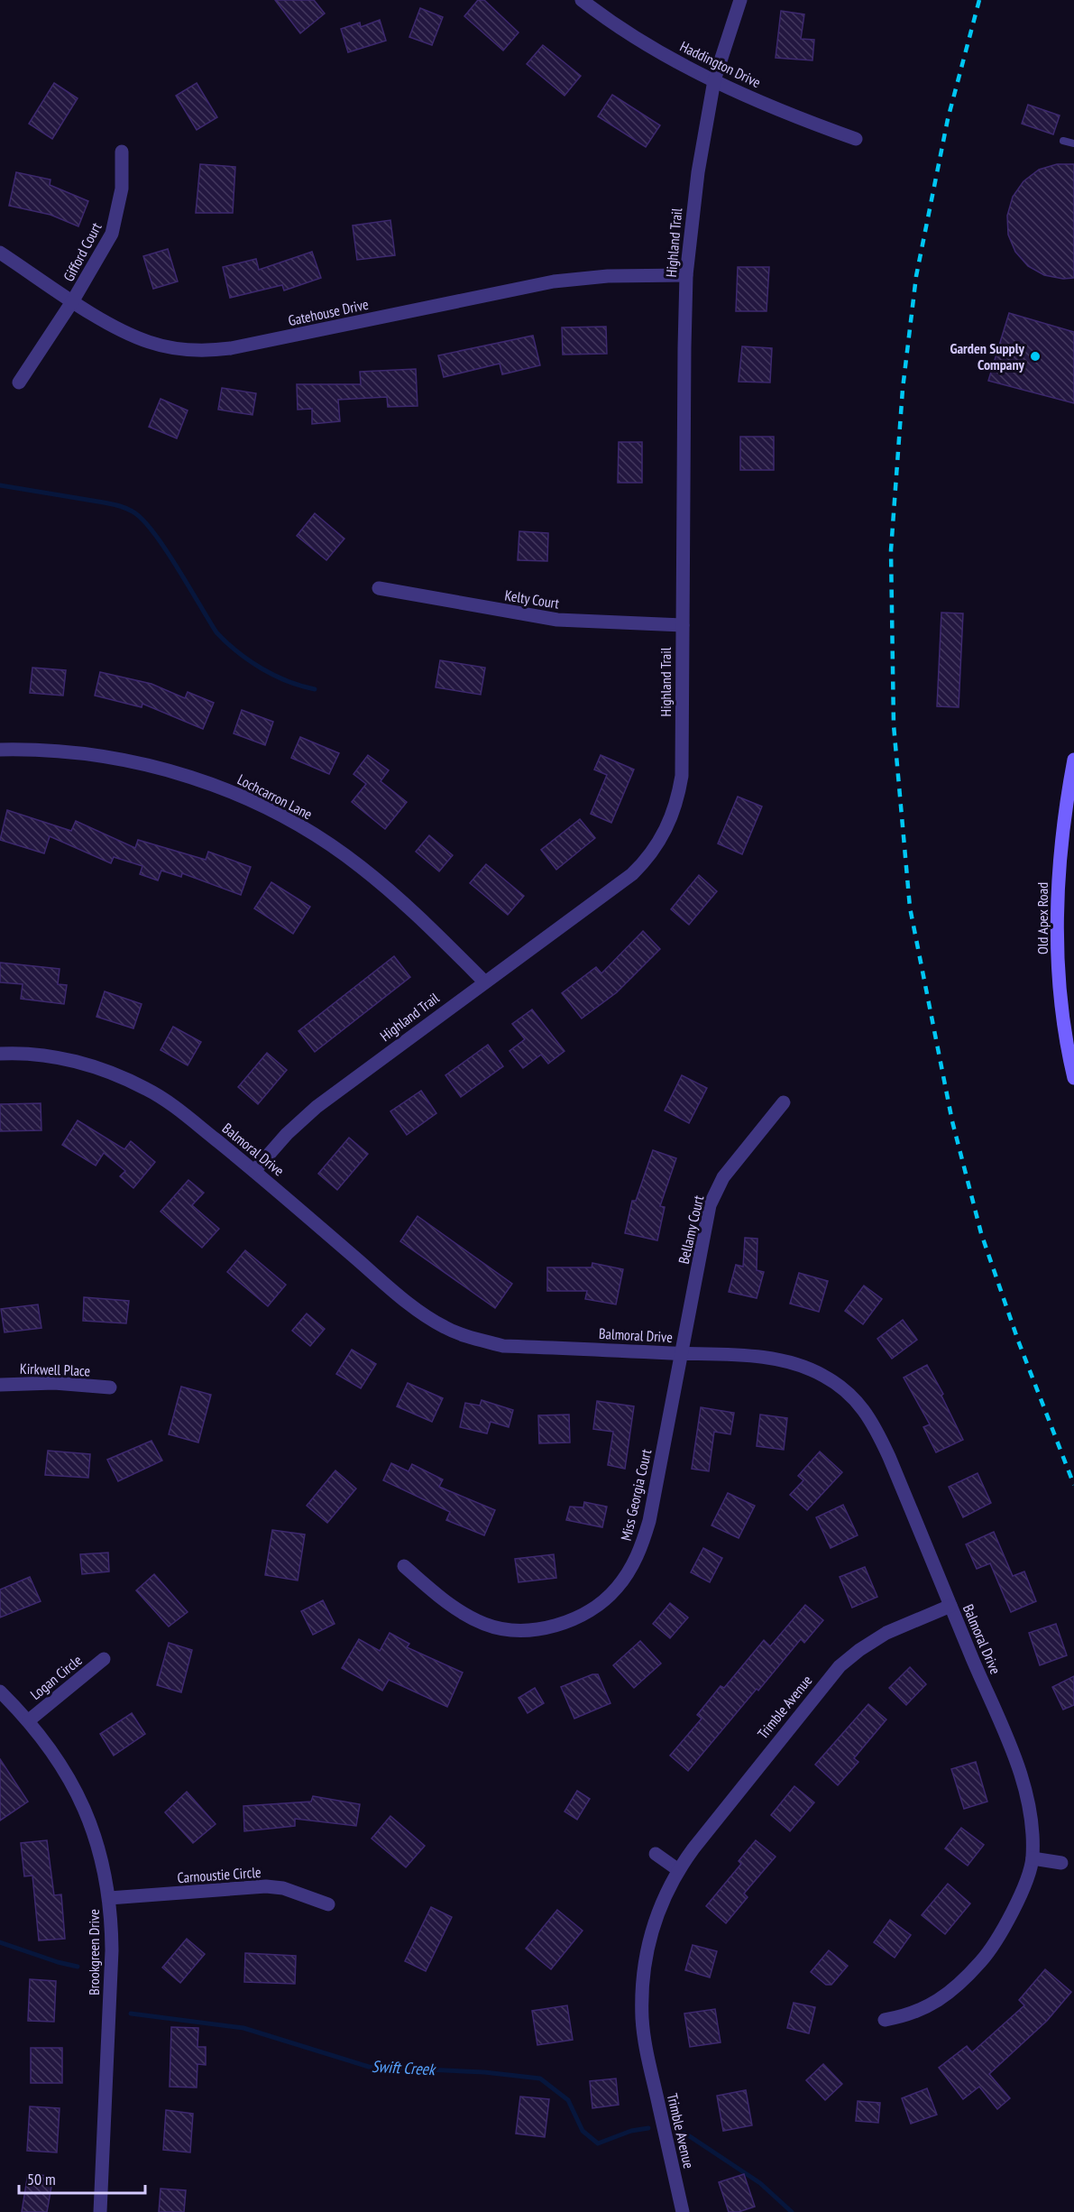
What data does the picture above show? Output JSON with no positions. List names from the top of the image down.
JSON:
{
  "streets": {
    "main road": ["Old Apex Road"],
    "street": [
      "Haddington Drive",
      "Highland Trail",
      "Gifford Court",
      "Gatehouse Drive",
      "Kelty Court",
      "Lochcarron Lane",
      "Balmoral Drive",
      "Bellamy Court",
      "Kirkwell Place",
      "Miss Georgia Court",
      "Logan Circle",
      "Trimble Avenue",
      "Carnoustie Circle",
      "Brookgreen Drive"
    ]
  },
  "crossings": [
    ["Haddington Drive", "Highland Trail"],
    ["Highland Trail", "Gatehouse Drive"],
    ["Highland Trail", "Kelty Court"],
    ["Highland Trail", "Lochcarron Lane"],
    ["Highland Trail", "Balmoral Drive"],
    ["Gifford Court", "Gatehouse Drive"],
    ["Balmoral Drive", "Bellamy Court"],
    ["Balmoral Drive", "Miss Georgia Court"],
    ["Balmoral Drive", "Trimble Avenue"],
    ["Bellamy Court", "Miss Georgia Court"],
    ["Logan Circle", "Brookgreen Drive"],
    ["Carnoustie Circle", "Brookgreen Drive"]
  ],
  "water": ["Swift Creek"],
  "places": ["Garden Supply Company"],
  "scale_bar": "50 m"
}
